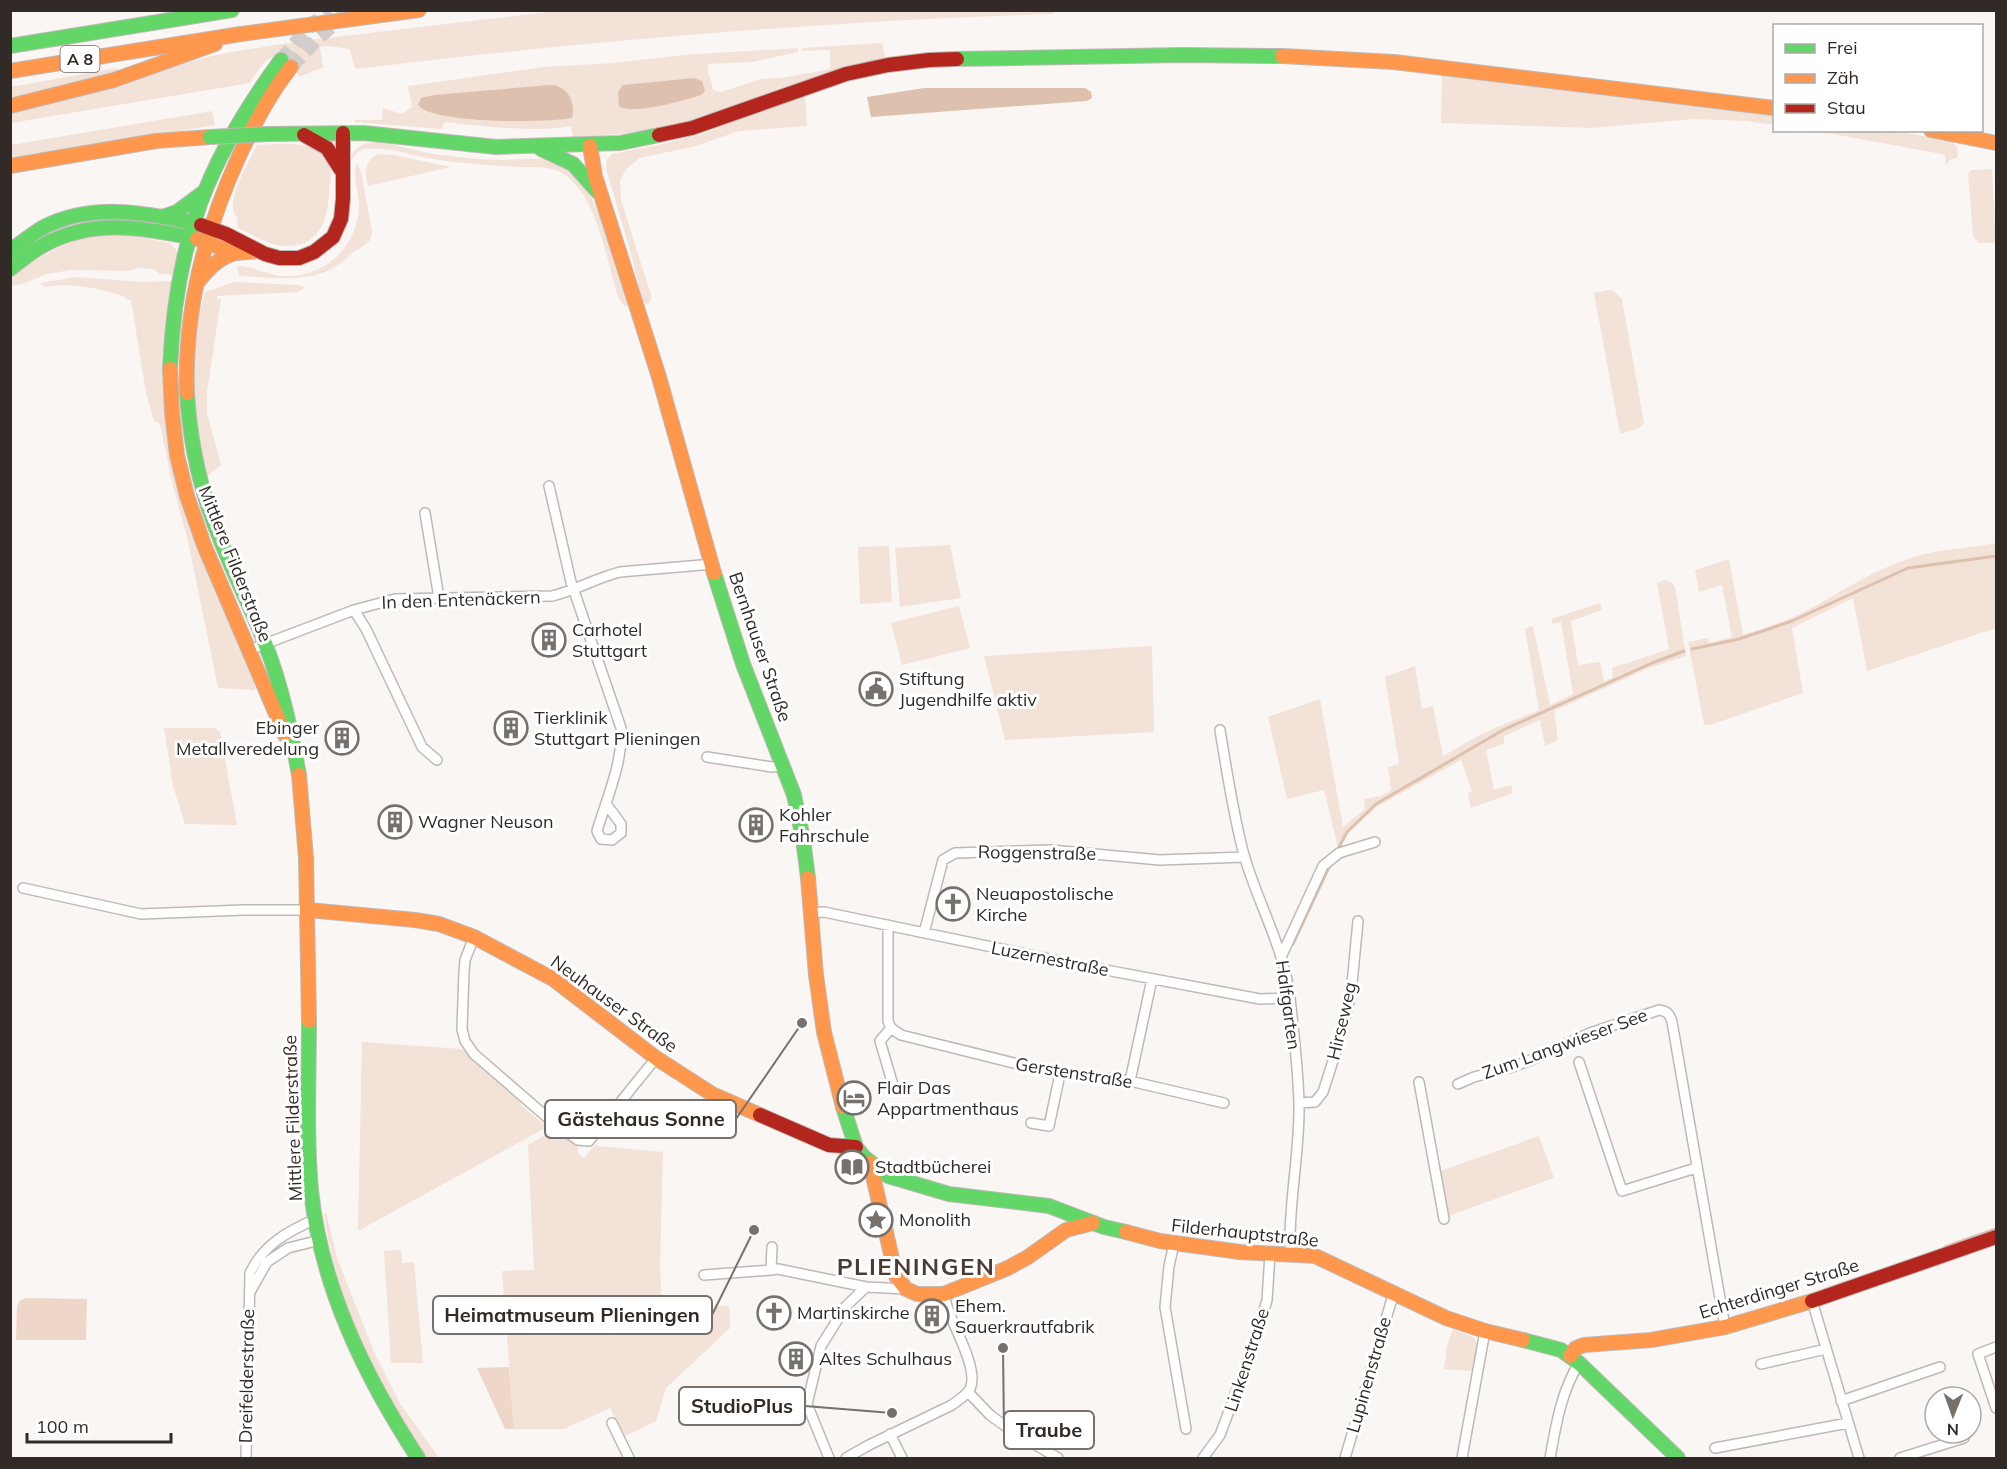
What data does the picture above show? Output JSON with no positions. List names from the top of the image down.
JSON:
{
  "streets": {
    "main road": [
      "A 8",
      "Mittlere Filderstraße",
      "Bernhauser Straße",
      "Neuhauser Straße",
      "Filderhauptstraße",
      "Echterdinger Straße"
    ],
    "street": [
      "In den Entenäckern",
      "Roggenstraße",
      "Luzernestraße",
      "Halfgarten",
      "Hirseweg",
      "Zum Langwieser See",
      "Gerstenstraße",
      "Linkenstraße",
      "Lupinenstraße",
      "Dreifelderstraße"
    ]
  },
  "crossings": [
    ["Mittlere Filderstraße", "In den Entenäckern"],
    ["Mittlere Filderstraße", "Neuhauser Straße"],
    ["Mittlere Filderstraße", "Dreifelderstraße"],
    ["In den Entenäckern", "Bernhauser Straße"],
    ["Bernhauser Straße", "Luzernestraße"],
    ["Bernhauser Straße", "Neuhauser Straße"],
    ["Bernhauser Straße", "Filderhauptstraße"],
    ["Roggenstraße", "Luzernestraße"],
    ["Roggenstraße", "Halfgarten"],
    ["Luzernestraße", "Halfgarten"],
    ["Halfgarten", "Hirseweg"],
    ["Halfgarten", "Filderhauptstraße"],
    ["Filderhauptstraße", "Echterdinger Straße"],
    ["Filderhauptstraße", "Linkenstraße"],
    ["Filderhauptstraße", "Lupinenstraße"]
  ],
  "districts": ["PLIENINGEN"],
  "places": {
    "building": [
      "Carhotel Stuttgart",
      "Tierklinik Stuttgart Plieningen",
      "Ebinger Metallveredelung",
      "Wagner Neuson",
      "Kohler Fahrschule",
      "Ehem. Sauerkrautfabrik",
      "Altes Schulhaus"
    ],
    "public building": ["Stiftung Jugendhilfe aktiv"],
    "church": ["Neuapostolische Kirche", "Martinskirche"],
    "other": [
      "Gästehaus Sonne",
      "Heimatmuseum Plieningen",
      "Traube",
      "StudioPlus"
    ],
    "hotel": ["Flair Das Appartmenthaus"],
    "library": ["Stadtbücherei"],
    "place": ["Monolith"]
  },
  "legend": ["Frei", "Zäh", "Stau"],
  "scale_bar": "100 m",
  "north": "bottom"
}
